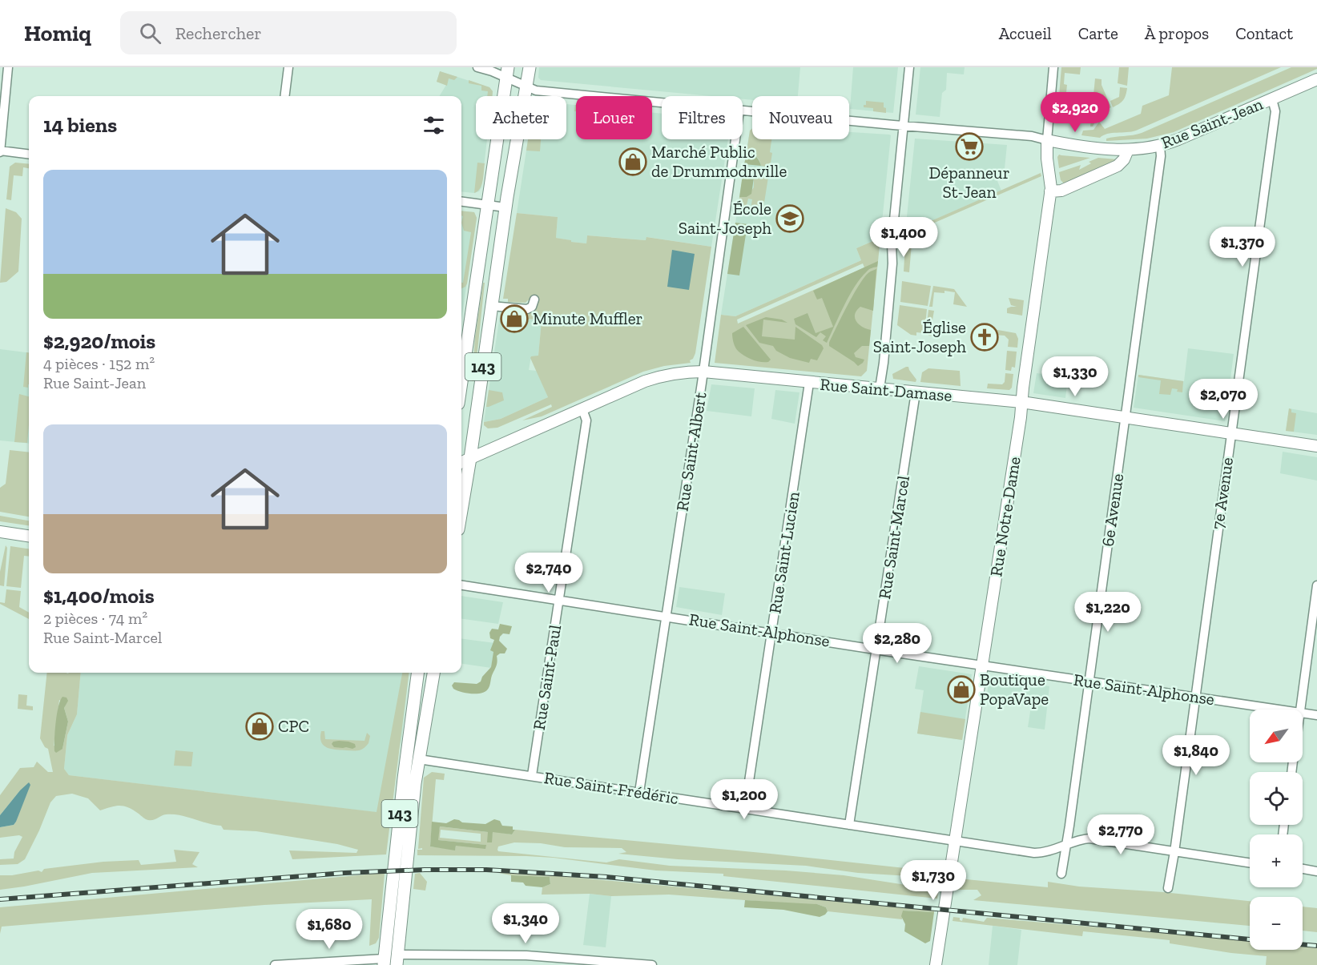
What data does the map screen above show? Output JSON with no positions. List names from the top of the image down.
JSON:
{
  "streets": {
    "main road": ["143"],
    "street": [
      "Rue Saint-Jean",
      "Rue Saint-Damase",
      "Rue Saint-Albert",
      "7e Avenue",
      "6e Avenue",
      "Rue Notre-Dame",
      "Rue Saint-Marcel",
      "Rue Saint-Lucien",
      "Rue Saint-Alphonse",
      "Rue Saint-Paul",
      "Rue Saint-Frédéric"
    ]
  },
  "crossings": [
    ["Rue Saint-Jean", "143"],
    ["Rue Saint-Jean", "7e Avenue"],
    ["Rue Saint-Jean", "6e Avenue"],
    ["Rue Saint-Jean", "Rue Notre-Dame"],
    ["143", "Rue Saint-Damase"],
    ["143", "Rue Saint-Frédéric"],
    ["Rue Saint-Damase", "Rue Saint-Albert"],
    ["Rue Saint-Damase", "7e Avenue"],
    ["Rue Saint-Damase", "6e Avenue"],
    ["Rue Saint-Damase", "Rue Notre-Dame"],
    ["Rue Saint-Damase", "Rue Saint-Marcel"],
    ["Rue Saint-Damase", "Rue Saint-Lucien"],
    ["Rue Saint-Damase", "Rue Saint-Paul"],
    ["Rue Saint-Albert", "Rue Saint-Alphonse"],
    ["Rue Saint-Albert", "Rue Saint-Frédéric"],
    ["7e Avenue", "Rue Saint-Alphonse"],
    ["7e Avenue", "Rue Saint-Frédéric"],
    ["6e Avenue", "Rue Saint-Alphonse"],
    ["6e Avenue", "Rue Saint-Frédéric"],
    ["Rue Notre-Dame", "Rue Saint-Alphonse"],
    ["Rue Notre-Dame", "Rue Saint-Frédéric"],
    ["Rue Saint-Marcel", "Rue Saint-Alphonse"],
    ["Rue Saint-Marcel", "Rue Saint-Frédéric"],
    ["Rue Saint-Lucien", "Rue Saint-Alphonse"],
    ["Rue Saint-Lucien", "Rue Saint-Frédéric"],
    ["Rue Saint-Alphonse", "Rue Saint-Paul"],
    ["Rue Saint-Paul", "Rue Saint-Frédéric"]
  ],
  "places": {
    "supermarket": ["Dépanneur St-Jean"],
    "shop": [
      "Marché Public de Drummodnville",
      "Minute Muffler",
      "Boutique PopaVape",
      "CPC"
    ],
    "school or university": ["École Saint-Joseph"],
    "church": ["Église Saint-Joseph"]
  },
  "north": "bottom left",
  "page": {
    "header": "Homiq",
    "search": "Rechercher",
    "nav": [
      "Accueil",
      "Carte",
      "À propos",
      "Contact"
    ],
    "price": [
      "$2,920",
      "$1,400",
      "$1,370",
      "$1,330",
      "$2,070",
      "$2,740",
      "$1,220",
      "$2,280",
      "$1,840",
      "$1,200",
      "$2,770",
      "$1,730",
      "$1,340",
      "$1,680"
    ],
    "chip": [
      "Acheter",
      "Louer",
      "Filtres",
      "Nouveau"
    ],
    "heading": "14 biens",
    "list": [
      {
        "name": "$2,920/mois",
        "note": "4 pièces · 152 m² · Rue Saint-Jean"
      },
      {
        "name": "$1,400/mois",
        "note": "2 pièces · 74 m² · Rue Saint-Marcel"
      }
    ],
    "map_buttons": ["+", "−"]
  }
}
